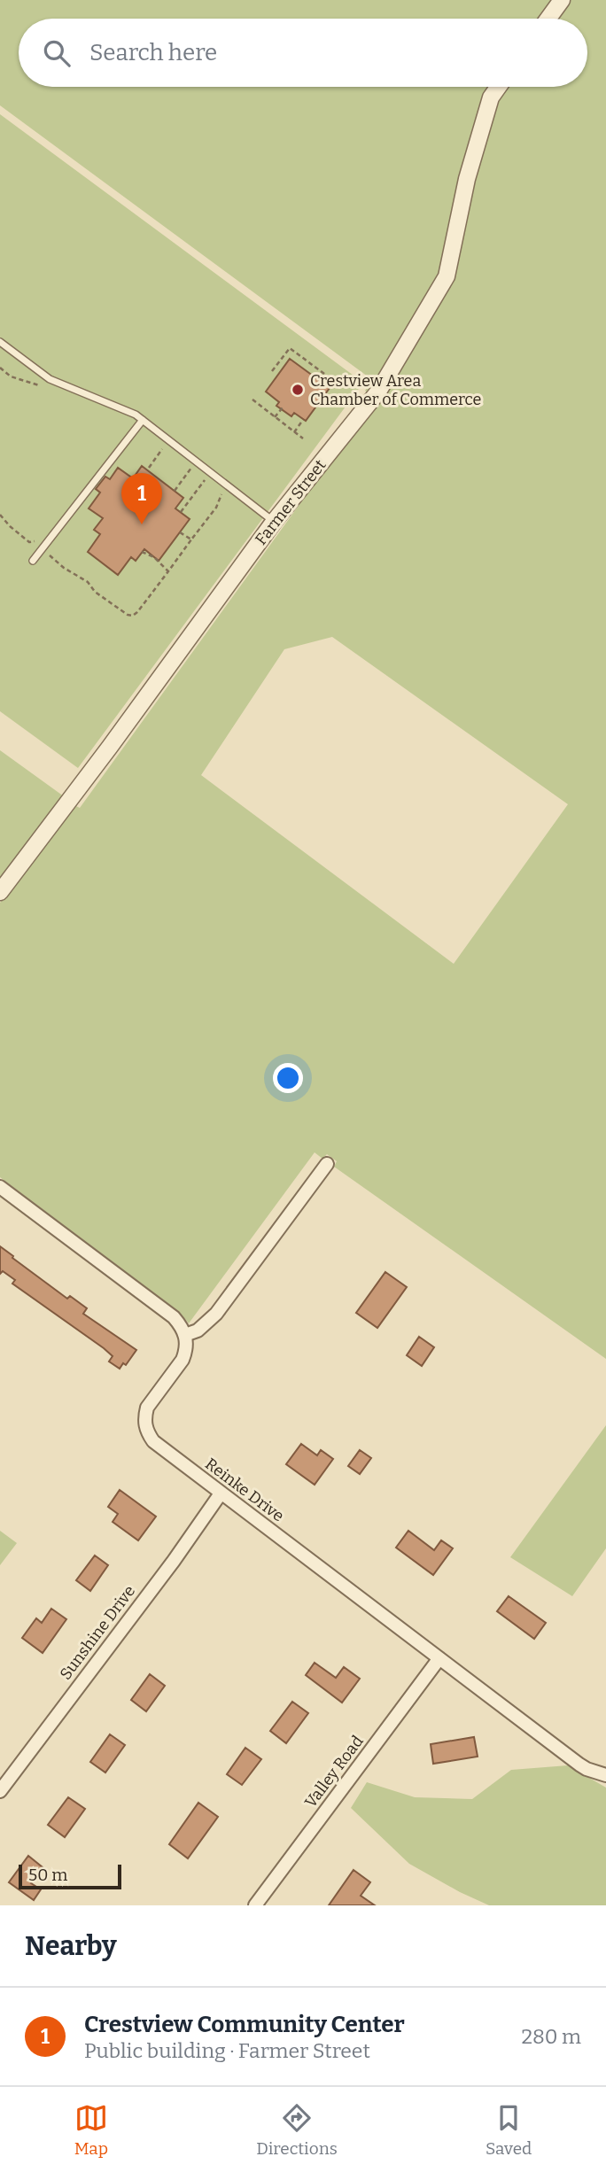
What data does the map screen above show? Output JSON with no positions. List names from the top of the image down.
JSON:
{
  "streets": {
    "street": [
      "Farmer Street",
      "Reinke Drive",
      "Sunshine Drive",
      "Valley Road"
    ]
  },
  "crossings": [
    ["Reinke Drive", "Sunshine Drive"],
    ["Reinke Drive", "Valley Road"]
  ],
  "places": ["Crestview Area Chamber of Commerce"],
  "scale_bar": "50 m",
  "page": {
    "search": "Search here",
    "pins": "1",
    "scale": "50 m",
    "heading": "Nearby",
    "list": [
      {
        "mark": "1",
        "name": "Crestview Community Center",
        "note": "Public building · Farmer Street",
        "value": "280 m"
      }
    ],
    "nav": ["Map", "Directions", "Saved"]
  }
}
